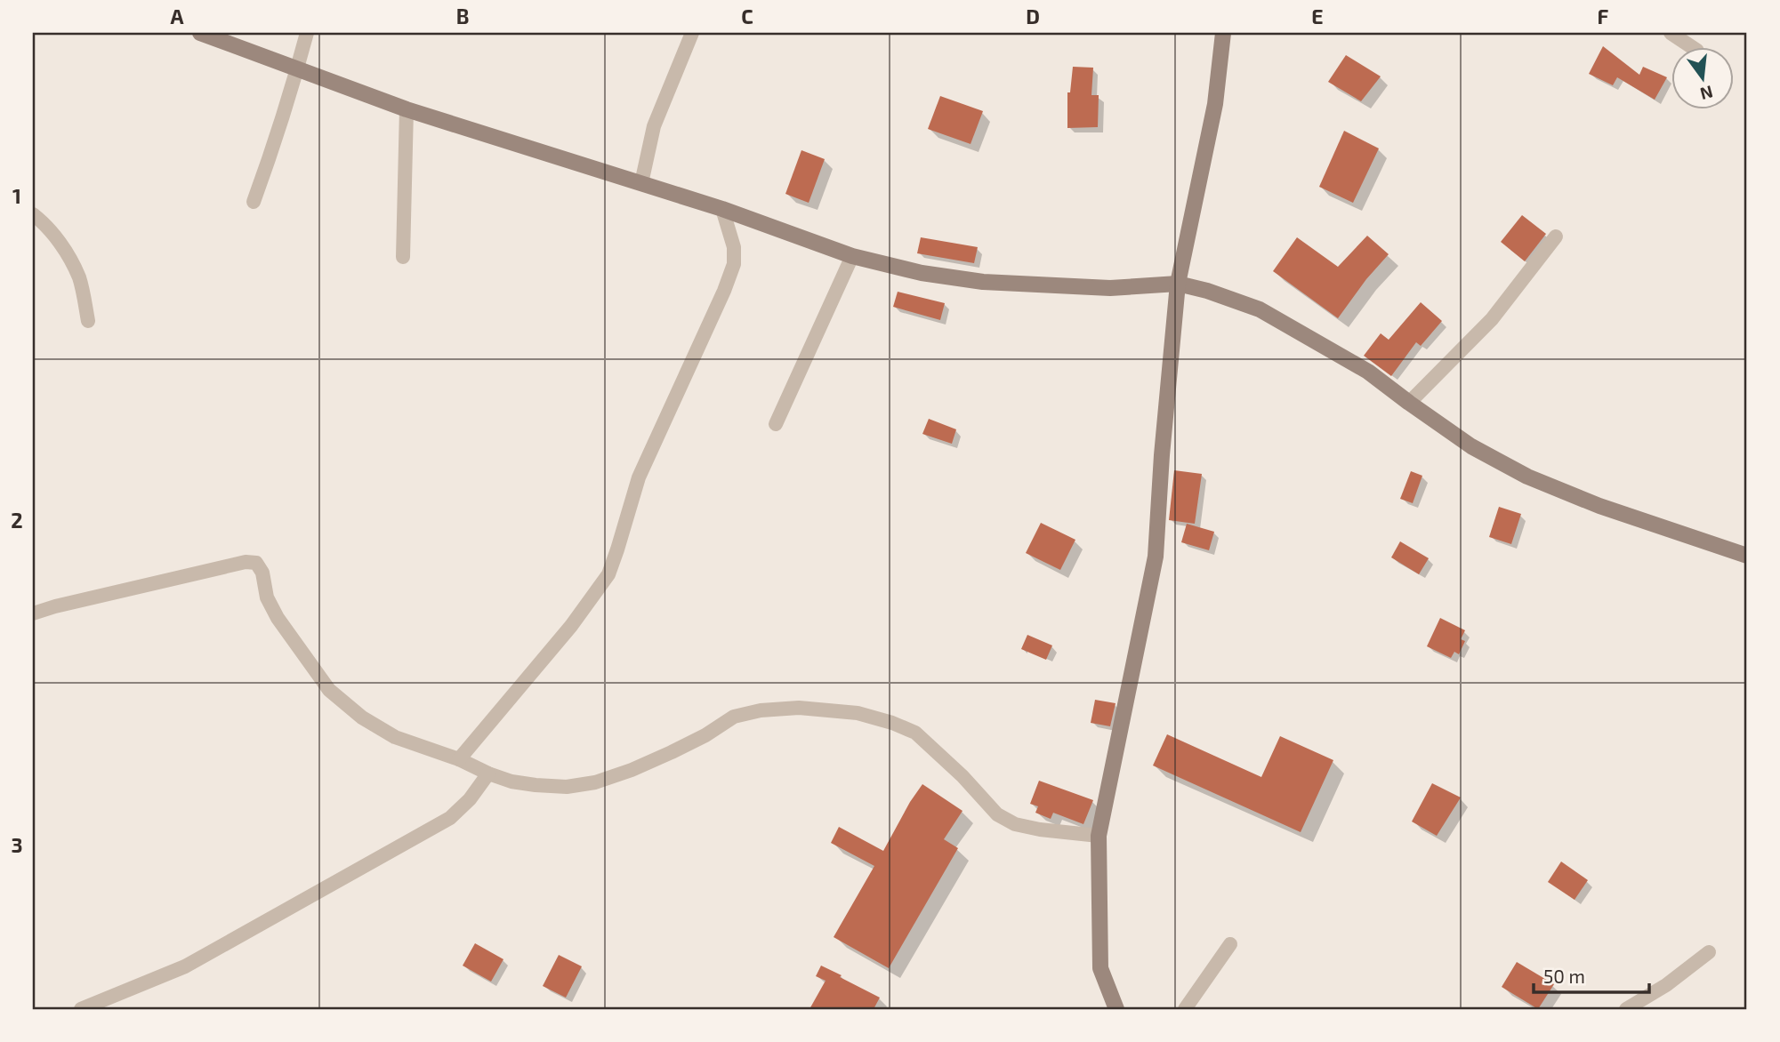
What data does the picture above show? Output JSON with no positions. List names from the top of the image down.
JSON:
{
  "scale_bar": "50 m",
  "north": "bottom",
  "grid": {
    "columns": [
      "A",
      "B",
      "C",
      "D",
      "E",
      "F"
    ],
    "rows": ["1", "2", "3"]
  }
}
